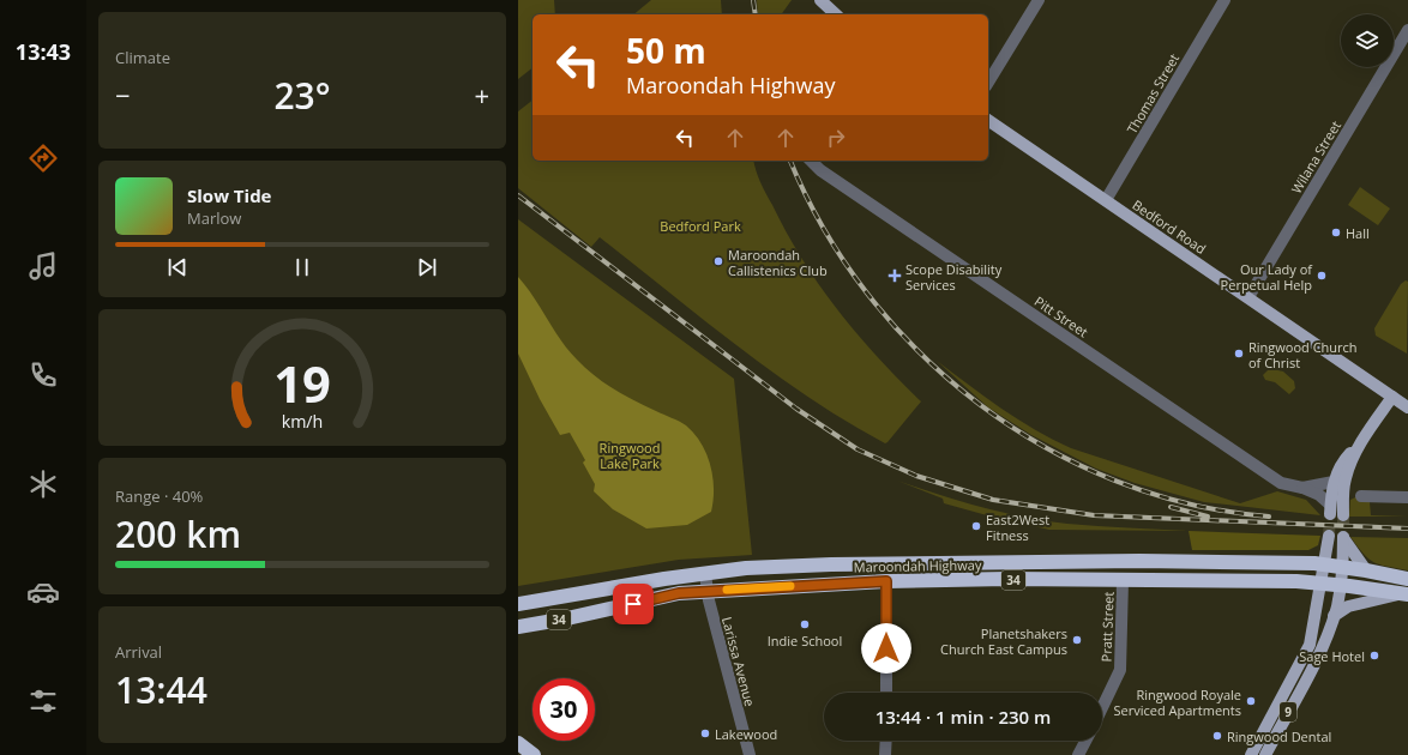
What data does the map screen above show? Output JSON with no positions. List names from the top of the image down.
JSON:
{
  "streets": {
    "highway": ["Maroondah Highway", "34"],
    "main road": ["Bedford Road", "9"],
    "street": [
      "Thomas Street",
      "Wilana Street",
      "Pitt Street",
      "Pratt Street",
      "Larissa Avenue"
    ]
  },
  "crossings": [
    ["Thomas Street", "Bedford Road"],
    ["Wilana Street", "Bedford Road"],
    ["Maroondah Highway", "Pratt Street"],
    ["Maroondah Highway", "Larissa Avenue"],
    ["Maroondah Highway", "9"]
  ],
  "parks": ["Bedford Park", "Ringwood Lake Park"],
  "places": {
    "other": [
      "Hall",
      "Maroondah Callistenics Club",
      "Our Lady of Perpetual Help",
      "Ringwood Church of Christ",
      "East2West Fitness",
      "Indie School",
      "Planetshakers Church East Campus",
      "Sage Hotel",
      "Ringwood Royale Serviced Apartments",
      "Lakewood",
      "Ringwood Dental"
    ],
    "health": ["Scope Disability Services"]
  },
  "page": {
    "tabs": "13:43",
    "tile": [
      "Climate",
      ["Range · 40%", "200 km"],
      ["Arrival", "13:44"]
    ],
    "turn": ["50 m", "Maroondah Highway"],
    "heat": ["−", "23°", "+"],
    "song": ["Slow Tide", "Marlow"],
    "limit": "30",
    "trip": "13:44 · 1 min · 230 m",
    "gauge": ["19", "km/h"]
  }
}
